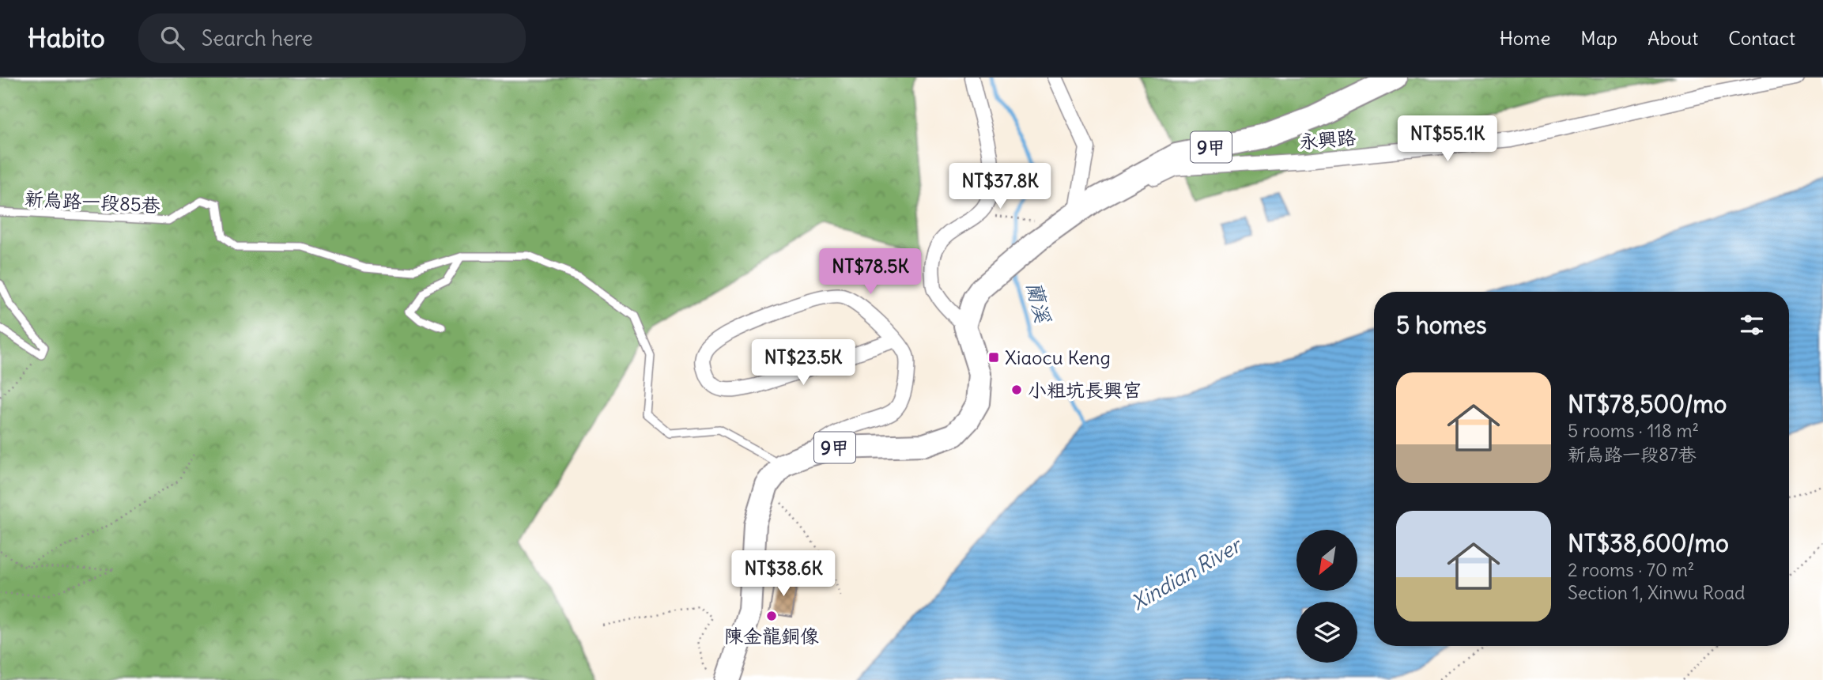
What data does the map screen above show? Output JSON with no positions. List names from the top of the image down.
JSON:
{
  "streets": {
    "main road": ["9甲"],
    "street": ["永興路"],
    "lane": ["新烏路一段85巷"]
  },
  "crossings": [
    ["永興路", "9甲"],
    ["9甲", "新烏路一段85巷"]
  ],
  "water": ["蘭溪", "Xindian River"],
  "places": {
    "transit": ["Xiaocu Keng"],
    "other": ["小粗坑長興宮", "陳金龍銅像"]
  },
  "north": "bottom left",
  "page": {
    "header": "Habito",
    "search": "Search here",
    "nav": [
      "Home",
      "Map",
      "About",
      "Contact"
    ],
    "price": [
      "NT$55.1K",
      "NT$37.8K",
      "NT$78.5K",
      "NT$23.5K",
      "NT$38.6K"
    ],
    "heading": "5 homes",
    "list": [
      {
        "name": "NT$78,500/mo",
        "note": "5 rooms · 118 m² · 新烏路一段87巷"
      },
      {
        "name": "NT$38,600/mo",
        "note": "2 rooms · 70 m² · Section 1, Xinwu Road"
      }
    ]
  }
}
